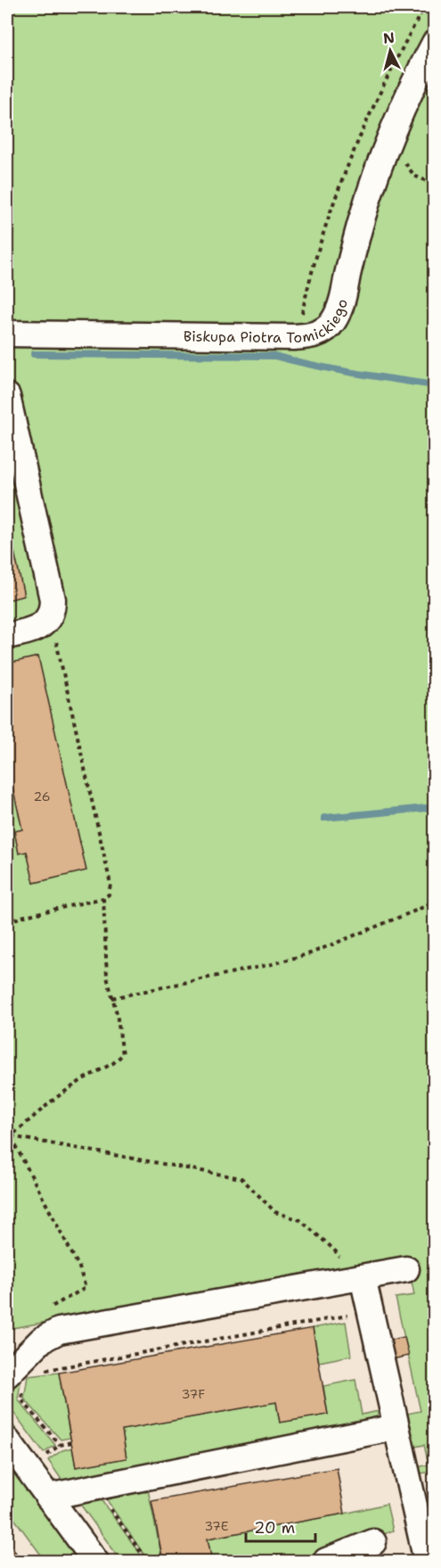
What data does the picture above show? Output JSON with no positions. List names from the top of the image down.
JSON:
{
  "streets": {
    "street": ["Biskupa Piotra Tomickiego"]
  },
  "house_numbers": ["26", "37F", "37E"],
  "scale_bar": "20 m",
  "north": "top"
}
